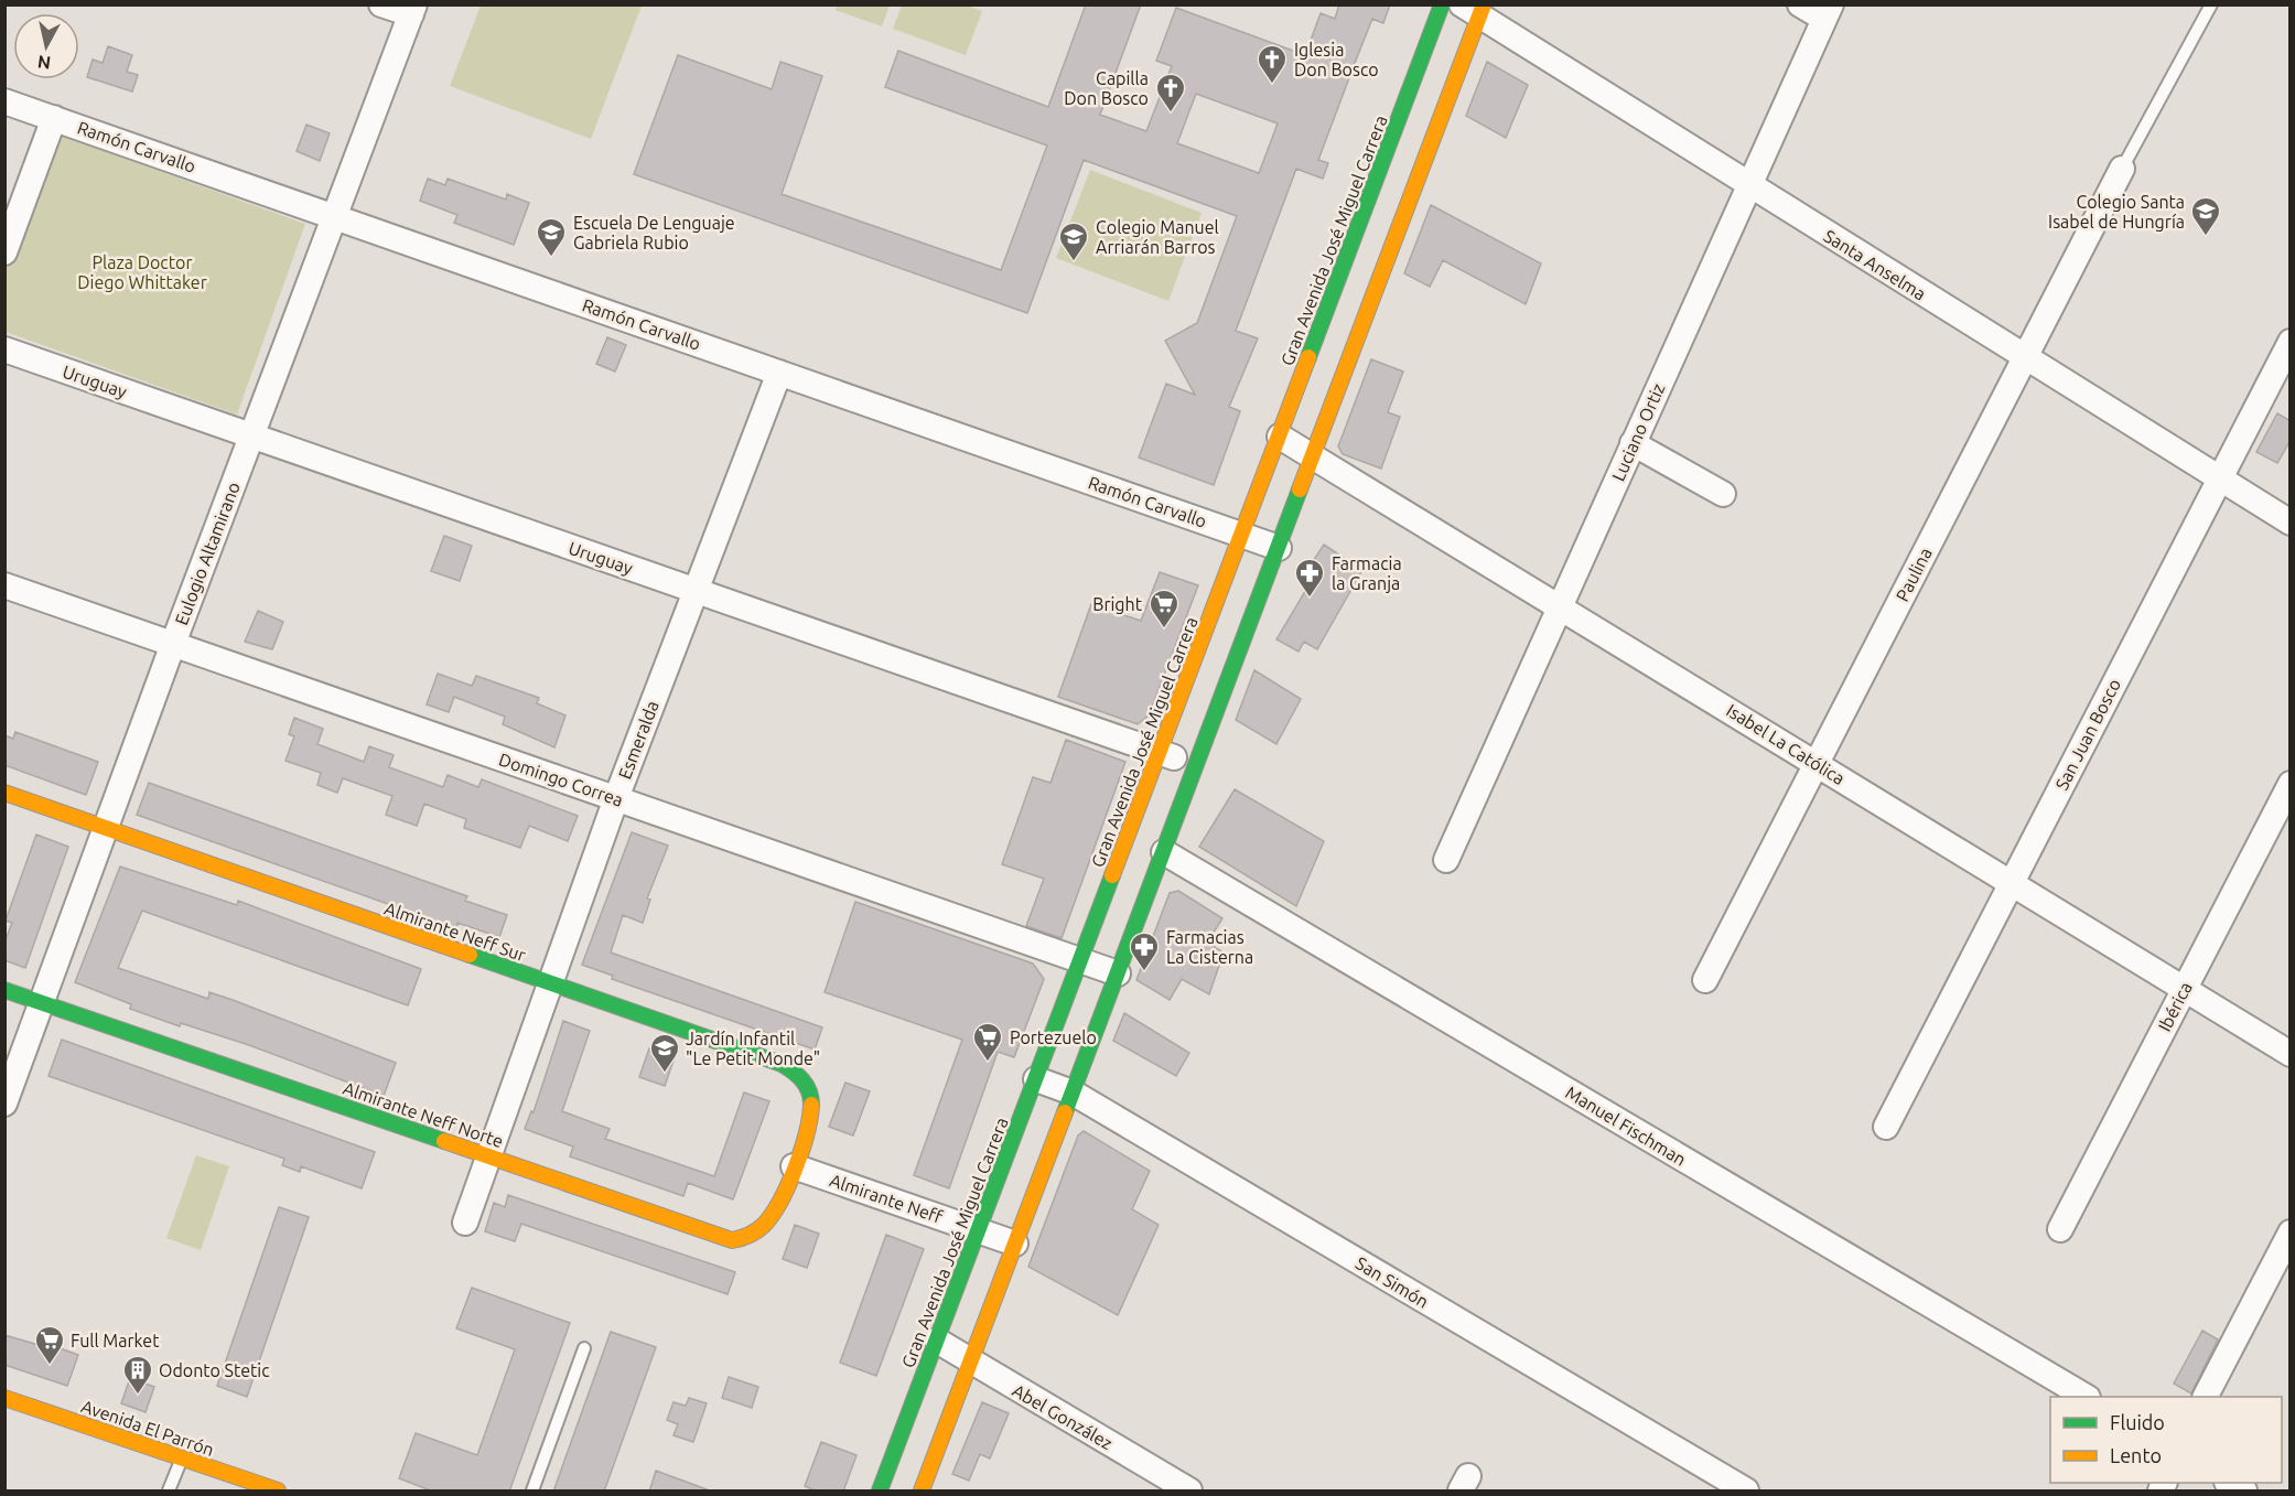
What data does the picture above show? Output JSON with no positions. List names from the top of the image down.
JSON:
{
  "streets": {
    "main road": [
      "Gran Avenida José Miguel Carrera",
      "Almirante Neff Sur",
      "Almirante Neff Norte",
      "Avenida El Parrón"
    ],
    "street": [
      "Ramón Carvallo",
      "Santa Anselma",
      "Uruguay",
      "Luciano Ortiz",
      "Eulogio Altamirano",
      "Paulina",
      "San Juan Bosco",
      "Esmeralda",
      "Isabel La Católica",
      "Domingo Correa",
      "Ibérica",
      "Manuel Fischman",
      "Almirante Neff",
      "San Simón",
      "Abel González"
    ]
  },
  "crossings": [
    ["Ramón Carvallo", "Gran Avenida José Miguel Carrera"],
    ["Ramón Carvallo", "Eulogio Altamirano"],
    ["Ramón Carvallo", "Esmeralda"],
    ["Gran Avenida José Miguel Carrera", "Uruguay"],
    ["Gran Avenida José Miguel Carrera", "Isabel La Católica"],
    ["Gran Avenida José Miguel Carrera", "Domingo Correa"],
    ["Gran Avenida José Miguel Carrera", "Almirante Neff"],
    ["Gran Avenida José Miguel Carrera", "San Simón"],
    ["Gran Avenida José Miguel Carrera", "Abel González"],
    ["Santa Anselma", "Luciano Ortiz"],
    ["Santa Anselma", "Paulina"],
    ["Santa Anselma", "San Juan Bosco"],
    ["Uruguay", "Eulogio Altamirano"],
    ["Uruguay", "Esmeralda"],
    ["Luciano Ortiz", "Isabel La Católica"],
    ["Eulogio Altamirano", "Domingo Correa"],
    ["Eulogio Altamirano", "Almirante Neff Sur"],
    ["Eulogio Altamirano", "Almirante Neff Norte"],
    ["Paulina", "Isabel La Católica"],
    ["San Juan Bosco", "Isabel La Católica"],
    ["Esmeralda", "Domingo Correa"],
    ["Esmeralda", "Almirante Neff Sur"],
    ["Esmeralda", "Almirante Neff Norte"],
    ["Isabel La Católica", "Ibérica"],
    ["Almirante Neff Sur", "Almirante Neff Norte"],
    ["Almirante Neff Sur", "Almirante Neff"],
    ["Almirante Neff Norte", "Almirante Neff"]
  ],
  "parks": ["Plaza Doctor Diego Whittaker"],
  "places": {
    "church": ["Iglesia Don Bosco", "Capilla Don Bosco"],
    "school or university": [
      "Colegio Santa Isabel de Hungría",
      "Escuela De Lenguaje Gabriela Rubio",
      "Colegio Manuel Arriarán Barros",
      "Jardín Infantil \"Le Petit Monde\""
    ],
    "pharmacy": ["Farmacia la Granja", "Farmacias La Cisterna"],
    "supermarket": ["Bright", "Portezuelo", "Full Market"],
    "building": ["Odonto Stetic"]
  },
  "legend": ["Fluido", "Lento"],
  "north": "bottom"
}
